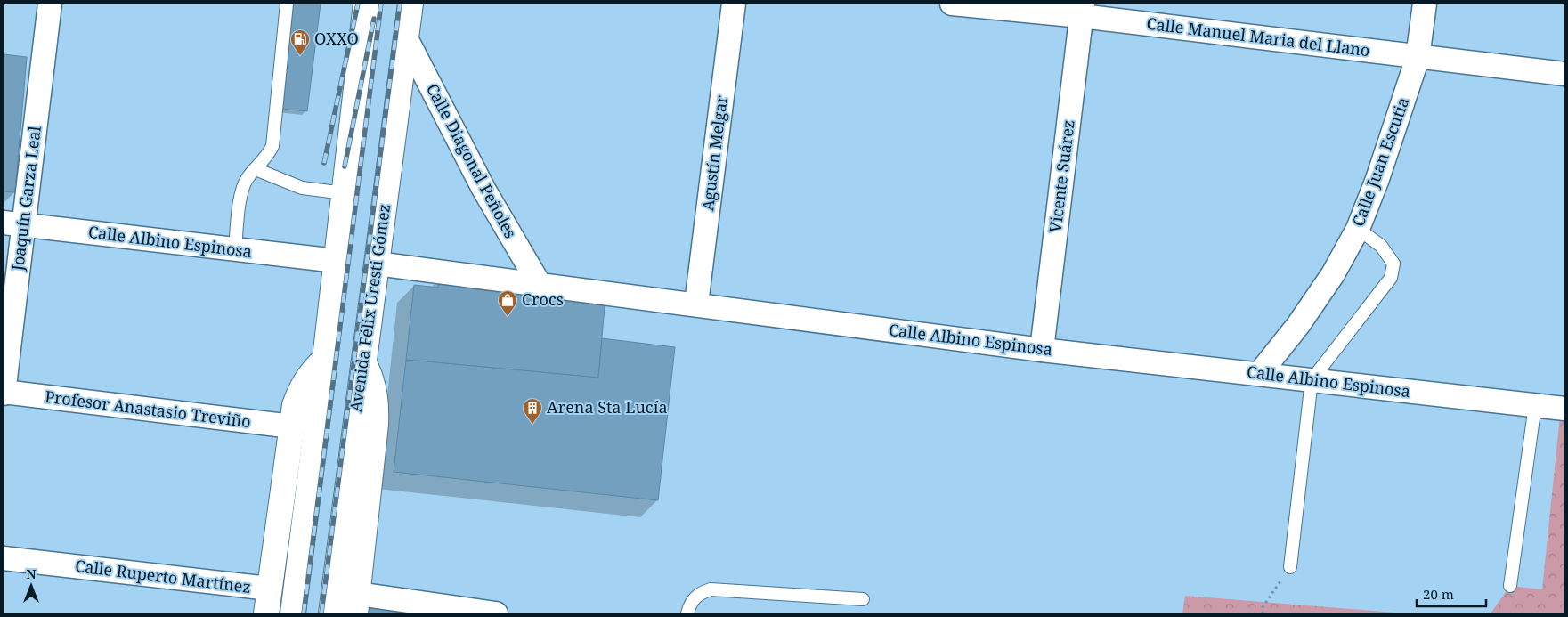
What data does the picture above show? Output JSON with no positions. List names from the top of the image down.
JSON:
{
  "streets": {
    "main road": ["Avenida Félix Uresti Gómez"],
    "street": [
      "Calle Manuel Maria del Llano",
      "Agustín Melgar",
      "Calle Diagonal Peñoles",
      "Calle Juan Escutia",
      "Vicente Suárez",
      "Joaquín Garza Leal",
      "Calle Albino Espinosa",
      "Profesor Anastasio Treviño",
      "Calle Ruperto Martínez"
    ]
  },
  "crossings": [
    ["Calle Manuel Maria del Llano", "Calle Juan Escutia"],
    ["Calle Manuel Maria del Llano", "Vicente Suárez"],
    ["Agustín Melgar", "Calle Albino Espinosa"],
    ["Calle Diagonal Peñoles", "Calle Albino Espinosa"],
    ["Calle Diagonal Peñoles", "Avenida Félix Uresti Gómez"],
    ["Calle Juan Escutia", "Calle Albino Espinosa"],
    ["Vicente Suárez", "Calle Albino Espinosa"],
    ["Joaquín Garza Leal", "Calle Albino Espinosa"],
    ["Joaquín Garza Leal", "Profesor Anastasio Treviño"],
    ["Calle Albino Espinosa", "Avenida Félix Uresti Gómez"]
  ],
  "places": {
    "fuel station": ["OXXO"],
    "shop": ["Crocs"],
    "building": ["Arena Sta Lucía"]
  },
  "scale_bar": "20 m",
  "north": "top"
}
